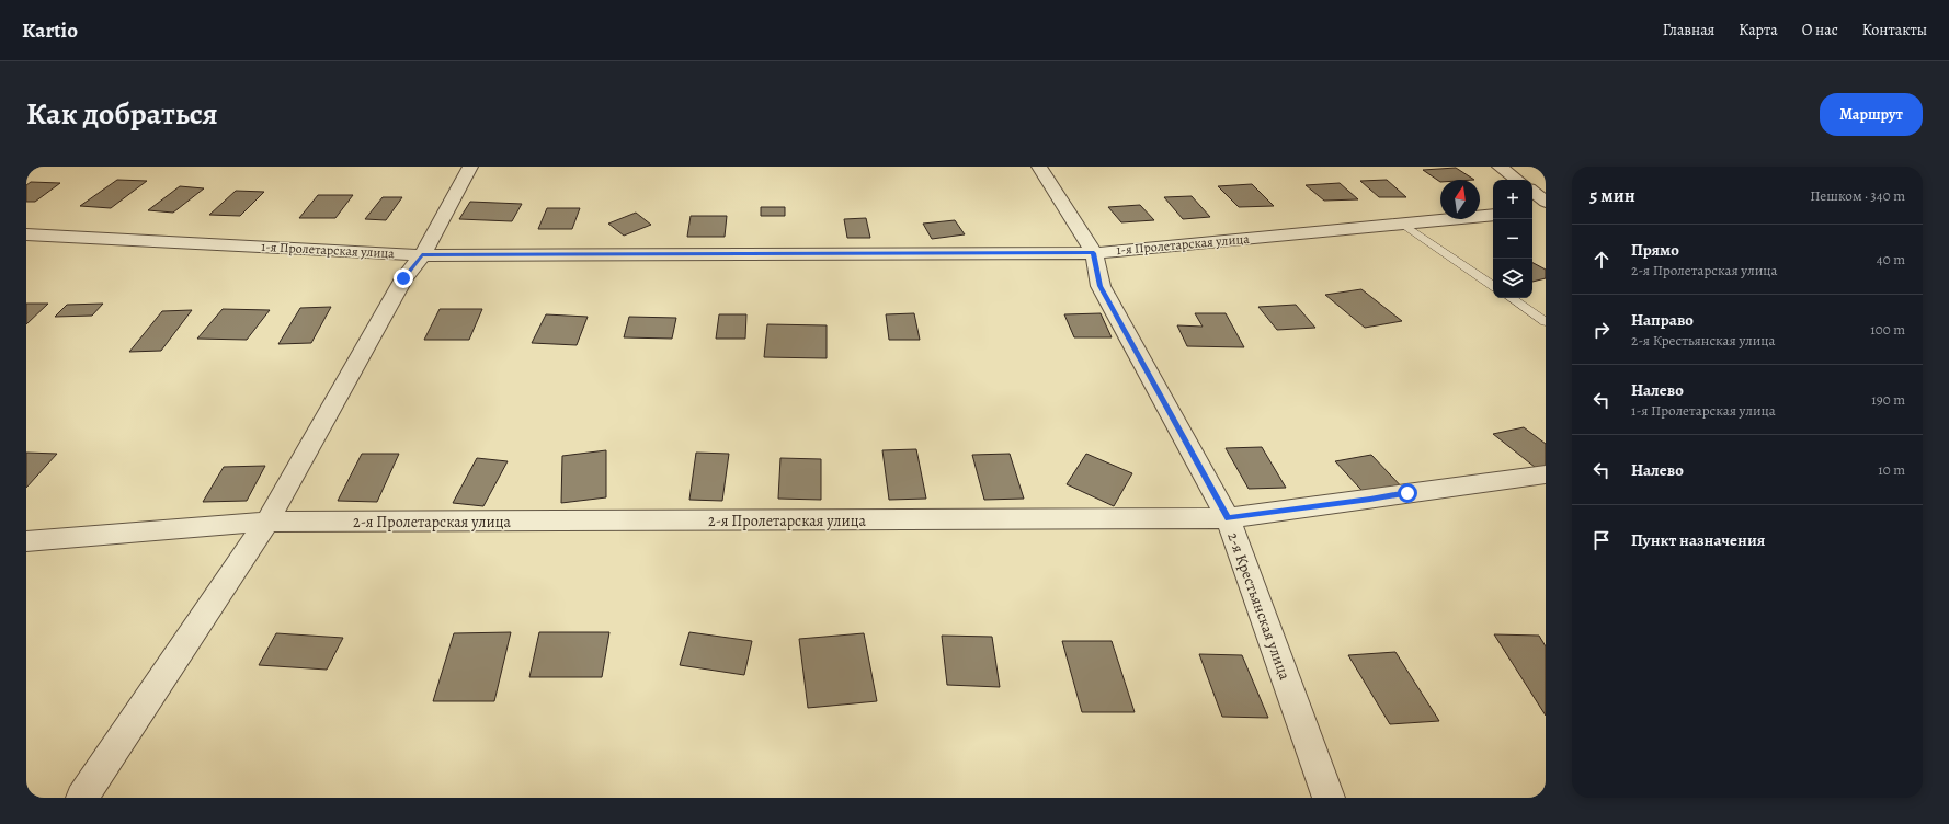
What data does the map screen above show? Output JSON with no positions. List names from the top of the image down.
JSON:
{
  "streets": {
    "street": ["1-я Пролетарская улица", "2-я Пролетарская улица", "2-я Крестьянская улица"]
  },
  "crossings": [
    ["1-я Пролетарская улица", "2-я Крестьянская улица"],
    ["2-я Пролетарская улица", "2-я Крестьянская улица"]
  ],
  "north": "top",
  "page": {
    "header": "Kartio",
    "nav": [
      "Главная",
      "Карта",
      "О нас",
      "Контакты"
    ],
    "title": "Как добраться",
    "buttons": "Маршрут",
    "heading": ["5 мин", "Пешком · 340 m"],
    "map_buttons": ["+", "−"],
    "list": [
      ["Прямо", "2-я Пролетарская улица", "40 m"],
      ["Направо", "2-я Крестьянская улица", "100 m"],
      ["Налево", "1-я Пролетарская улица", "190 m"],
      ["Налево", "10 m"],
      "Пункт назначения"
    ]
  }
}
